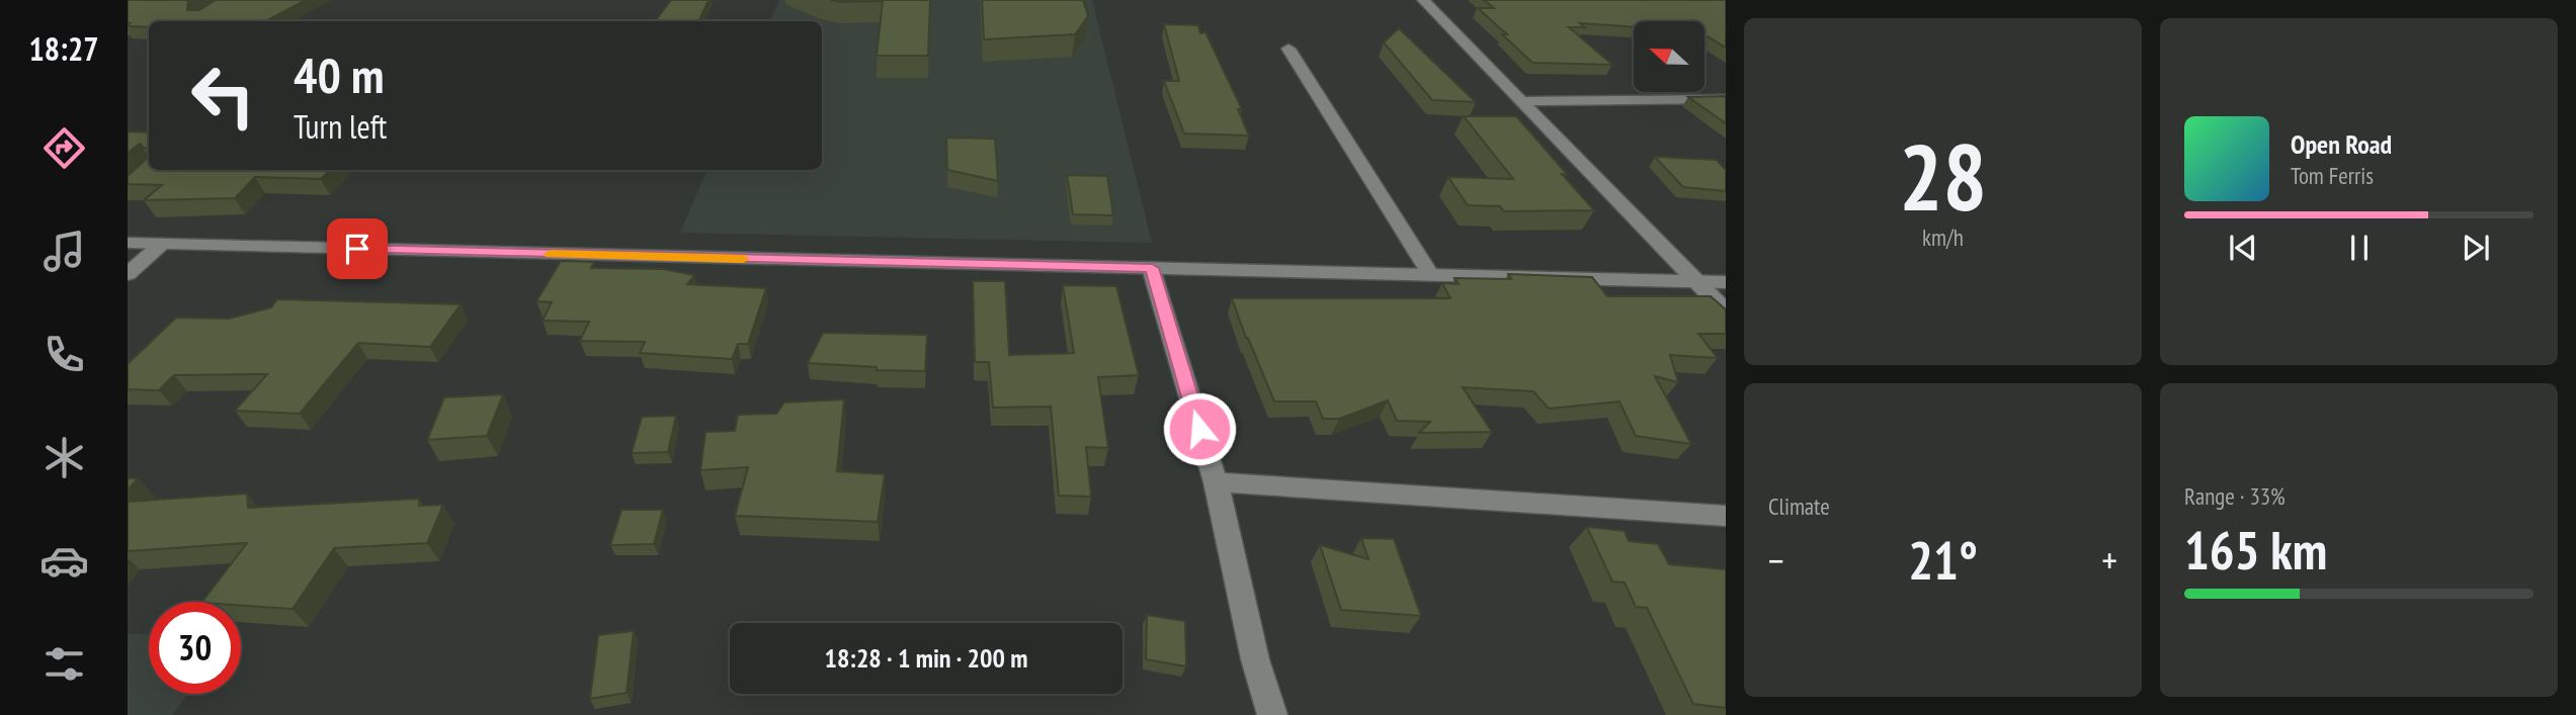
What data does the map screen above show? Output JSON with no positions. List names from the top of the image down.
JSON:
{
  "north": "left",
  "page": {
    "tabs": "18:27",
    "tile": [
      ["28", "km/h"],
      "Climate",
      ["Range · 33%", "165 km"]
    ],
    "turn": ["40 m", "Turn left"],
    "song": ["Open Road", "Tom Ferris"],
    "heat": ["−", "21°", "+"],
    "limit": "30",
    "trip": "18:28 · 1 min · 200 m"
  }
}
